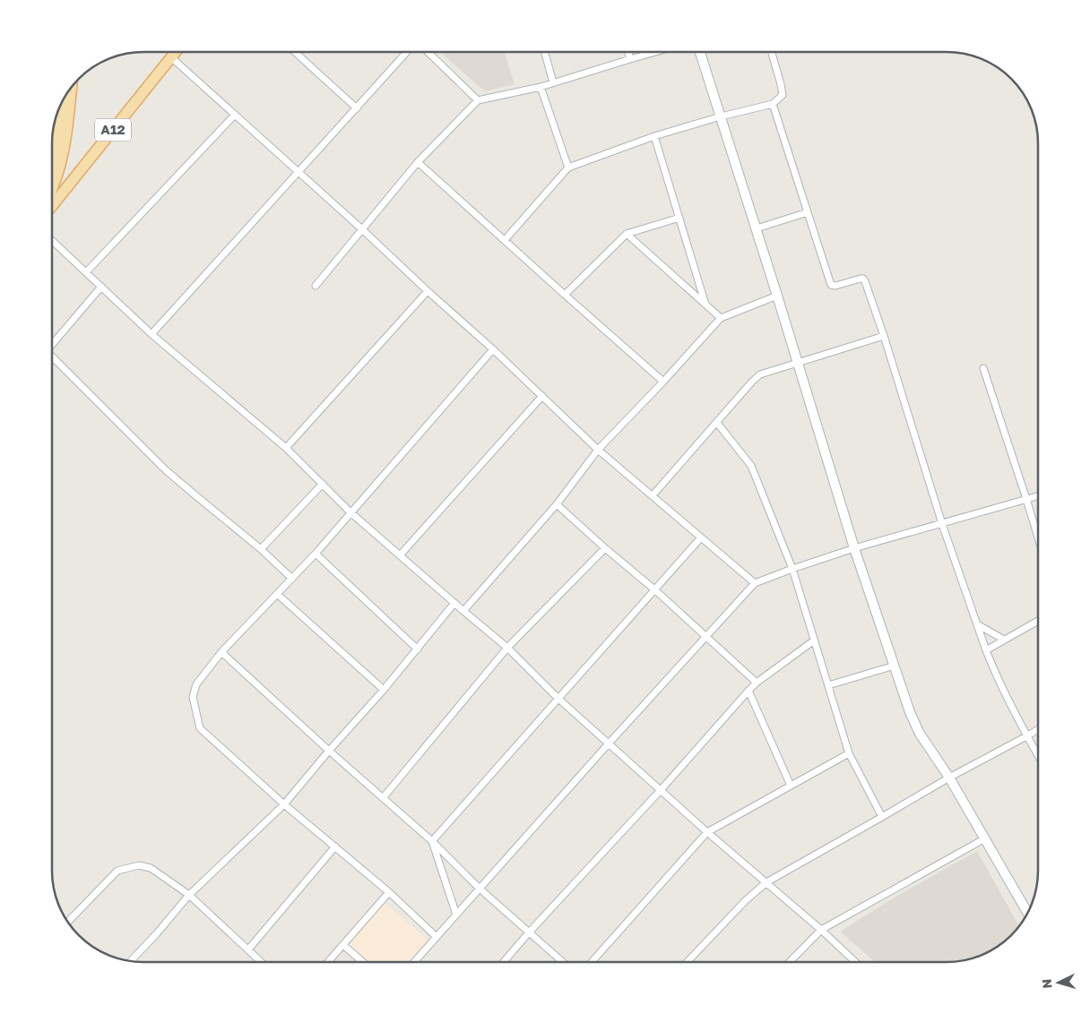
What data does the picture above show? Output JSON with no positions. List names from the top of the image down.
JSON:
{
  "streets": {
    "main road": ["A12"]
  },
  "north": "left"
}
